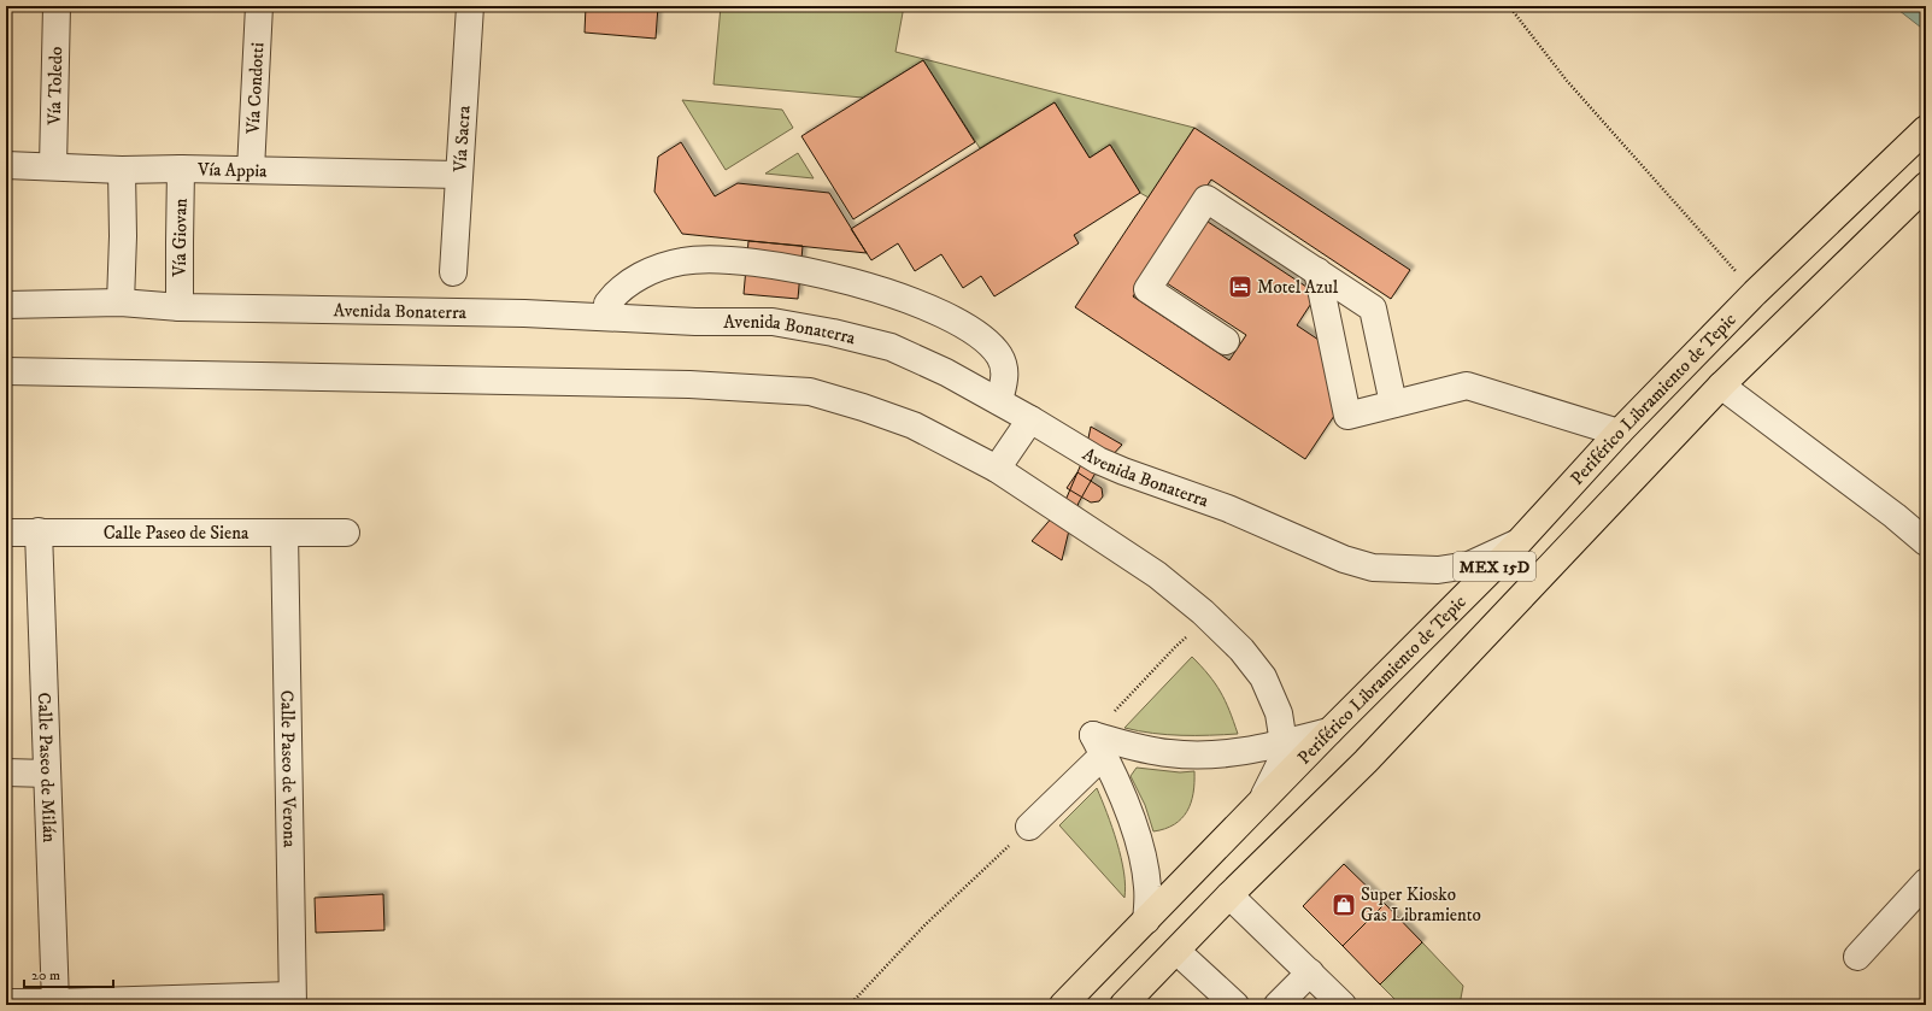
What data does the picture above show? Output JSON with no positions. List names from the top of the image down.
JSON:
{
  "streets": {
    "highway": ["Periférico Libramiento de Tepic", "MEX 15D"],
    "street": [
      "Vía Toledo",
      "Vía Condotti",
      "Vía Sacra",
      "Vía Appia",
      "Vía Giovan",
      "Avenida Bonaterra",
      "Calle Paseo de Siena",
      "Calle Paseo de Milán",
      "Calle Paseo de Verona"
    ]
  },
  "crossings": [
    ["Vía Toledo", "Vía Appia"],
    ["Vía Condotti", "Vía Appia"],
    ["Vía Sacra", "Vía Appia"],
    ["Vía Appia", "Vía Giovan"],
    ["Vía Giovan", "Avenida Bonaterra"],
    ["Avenida Bonaterra", "Periférico Libramiento de Tepic"],
    ["Calle Paseo de Siena", "Calle Paseo de Milán"],
    ["Calle Paseo de Siena", "Calle Paseo de Verona"]
  ],
  "places": {
    "hotel": ["Motel Azul"],
    "shop": ["Super Kiosko Gas Libramiento"]
  },
  "scale_bar": "20 m"
}
